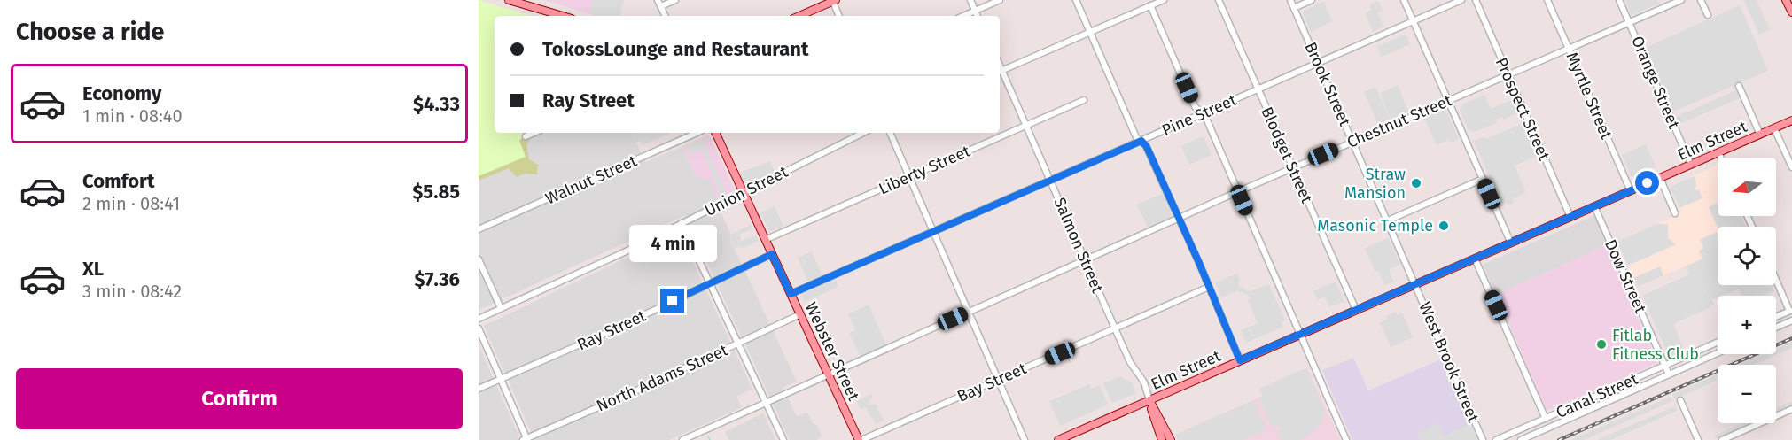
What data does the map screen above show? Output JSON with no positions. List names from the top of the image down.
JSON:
{
  "streets": {
    "main road": ["Elm Street", "Webster Street"],
    "street": [
      "Orange Street",
      "Brook Street",
      "Myrtle Street",
      "Prospect Street",
      "Pine Street",
      "Chestnut Street",
      "Blodget Street",
      "Liberty Street",
      "Walnut Street",
      "Union Street",
      "Salmon Street",
      "Dow Street",
      "Ray Street",
      "West Brook Street",
      "North Adams Street",
      "Bay Street",
      "Canal Street"
    ]
  },
  "crossings": [
    ["Orange Street", "Chestnut Street"],
    ["Orange Street", "Elm Street"],
    ["Brook Street", "Pine Street"],
    ["Brook Street", "Chestnut Street"],
    ["Brook Street", "Elm Street"],
    ["Brook Street", "West Brook Street"],
    ["Myrtle Street", "Chestnut Street"],
    ["Myrtle Street", "Elm Street"],
    ["Prospect Street", "Chestnut Street"],
    ["Prospect Street", "Elm Street"],
    ["Pine Street", "Blodget Street"],
    ["Pine Street", "Salmon Street"],
    ["Pine Street", "Webster Street"],
    ["Chestnut Street", "Blodget Street"],
    ["Chestnut Street", "Salmon Street"],
    ["Chestnut Street", "Webster Street"],
    ["Elm Street", "Blodget Street"],
    ["Elm Street", "Salmon Street"],
    ["Elm Street", "Dow Street"],
    ["Elm Street", "West Brook Street"],
    ["Liberty Street", "Salmon Street"],
    ["Liberty Street", "Webster Street"],
    ["Union Street", "Webster Street"],
    ["Salmon Street", "Bay Street"],
    ["Dow Street", "Canal Street"],
    ["Ray Street", "Webster Street"],
    ["Webster Street", "North Adams Street"],
    ["Webster Street", "Bay Street"]
  ],
  "places": ["Straw Mansion", "Masonic Temple", "Fitlab Fitness Club"],
  "north": "left",
  "page": {
    "heading": "Choose a ride",
    "banner": ["TokossLounge and Restaurant", "Ray Street"],
    "list": [
      {
        "name": "Economy",
        "note": "1 min · 08:40",
        "value": "$4.33"
      },
      {
        "name": "Comfort",
        "note": "2 min · 08:41",
        "value": "$5.85"
      },
      {
        "name": "XL",
        "note": "3 min · 08:42",
        "value": "$7.36"
      }
    ],
    "map_buttons": ["+", "−"],
    "bubble": "4 min",
    "buttons": "Confirm"
  }
}
